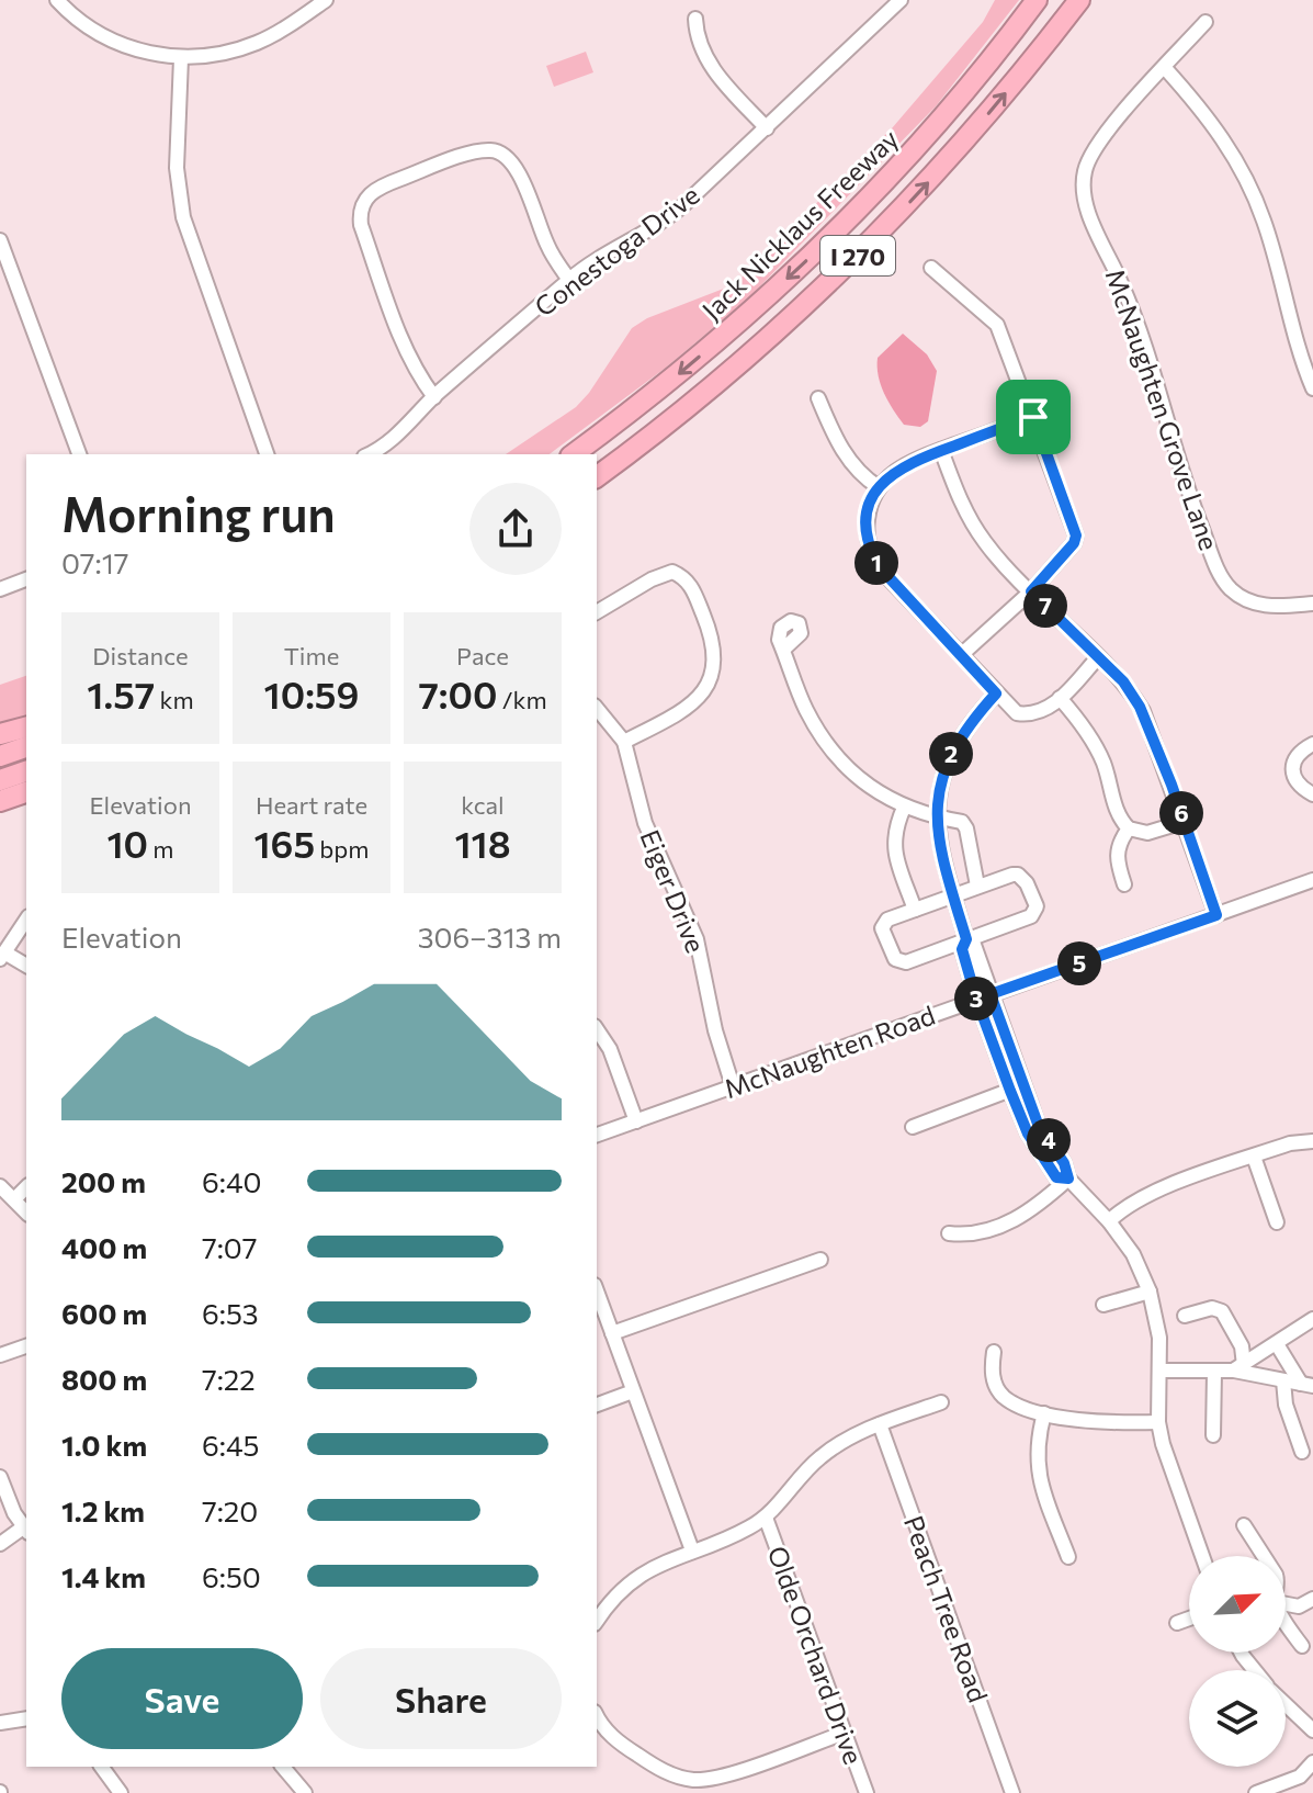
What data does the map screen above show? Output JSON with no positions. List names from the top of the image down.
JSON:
{
  "streets": {
    "highway": ["Jack Nicklaus Freeway", "I 270"],
    "street": [
      "Conestoga Drive",
      "McNaughten Grove Lane",
      "Eiger Drive",
      "McNaughten Road",
      "Peach Tree Road",
      "Olde Orchard Drive"
    ]
  },
  "crossings": [
    ["Eiger Drive", "McNaughten Road"]
  ],
  "north": "top right",
  "page": {
    "heading": ["Morning run", "07:17"],
    "pins": [
      "1",
      "7",
      "2",
      "6",
      "5",
      "3",
      "4"
    ],
    "stats": [
      ["Distance", "1.57 km"],
      ["Time", "10:59"],
      ["Pace", "7:00 /km"],
      ["Elevation", "10 m"],
      ["Heart rate", "165 bpm"],
      ["kcal", "118"]
    ],
    "chart": ["Elevation", "306–313 m"],
    "list": [
      {
        "name": "200 m",
        "note": "6:40"
      },
      {
        "name": "400 m",
        "note": "7:07"
      },
      {
        "name": "600 m",
        "note": "6:53"
      },
      {
        "name": "800 m",
        "note": "7:22"
      },
      {
        "name": "1.0 km",
        "note": "6:45"
      },
      {
        "name": "1.2 km",
        "note": "7:20"
      },
      {
        "name": "1.4 km",
        "note": "6:50"
      }
    ],
    "buttons": ["Save", "Share"]
  }
}
